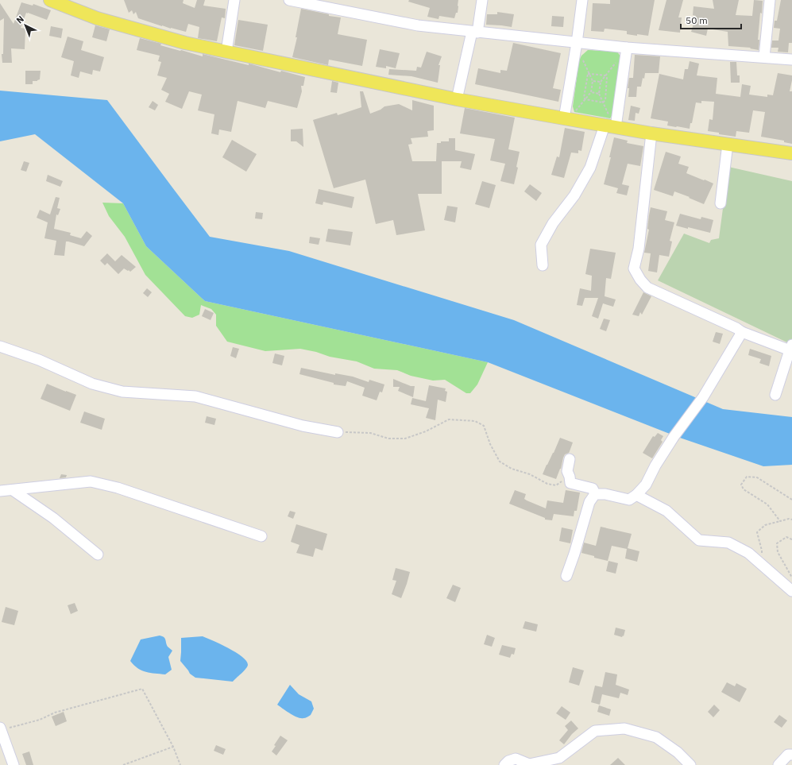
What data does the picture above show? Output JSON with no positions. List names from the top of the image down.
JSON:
{
  "scale_bar": "50 m",
  "north": "top left"
}
